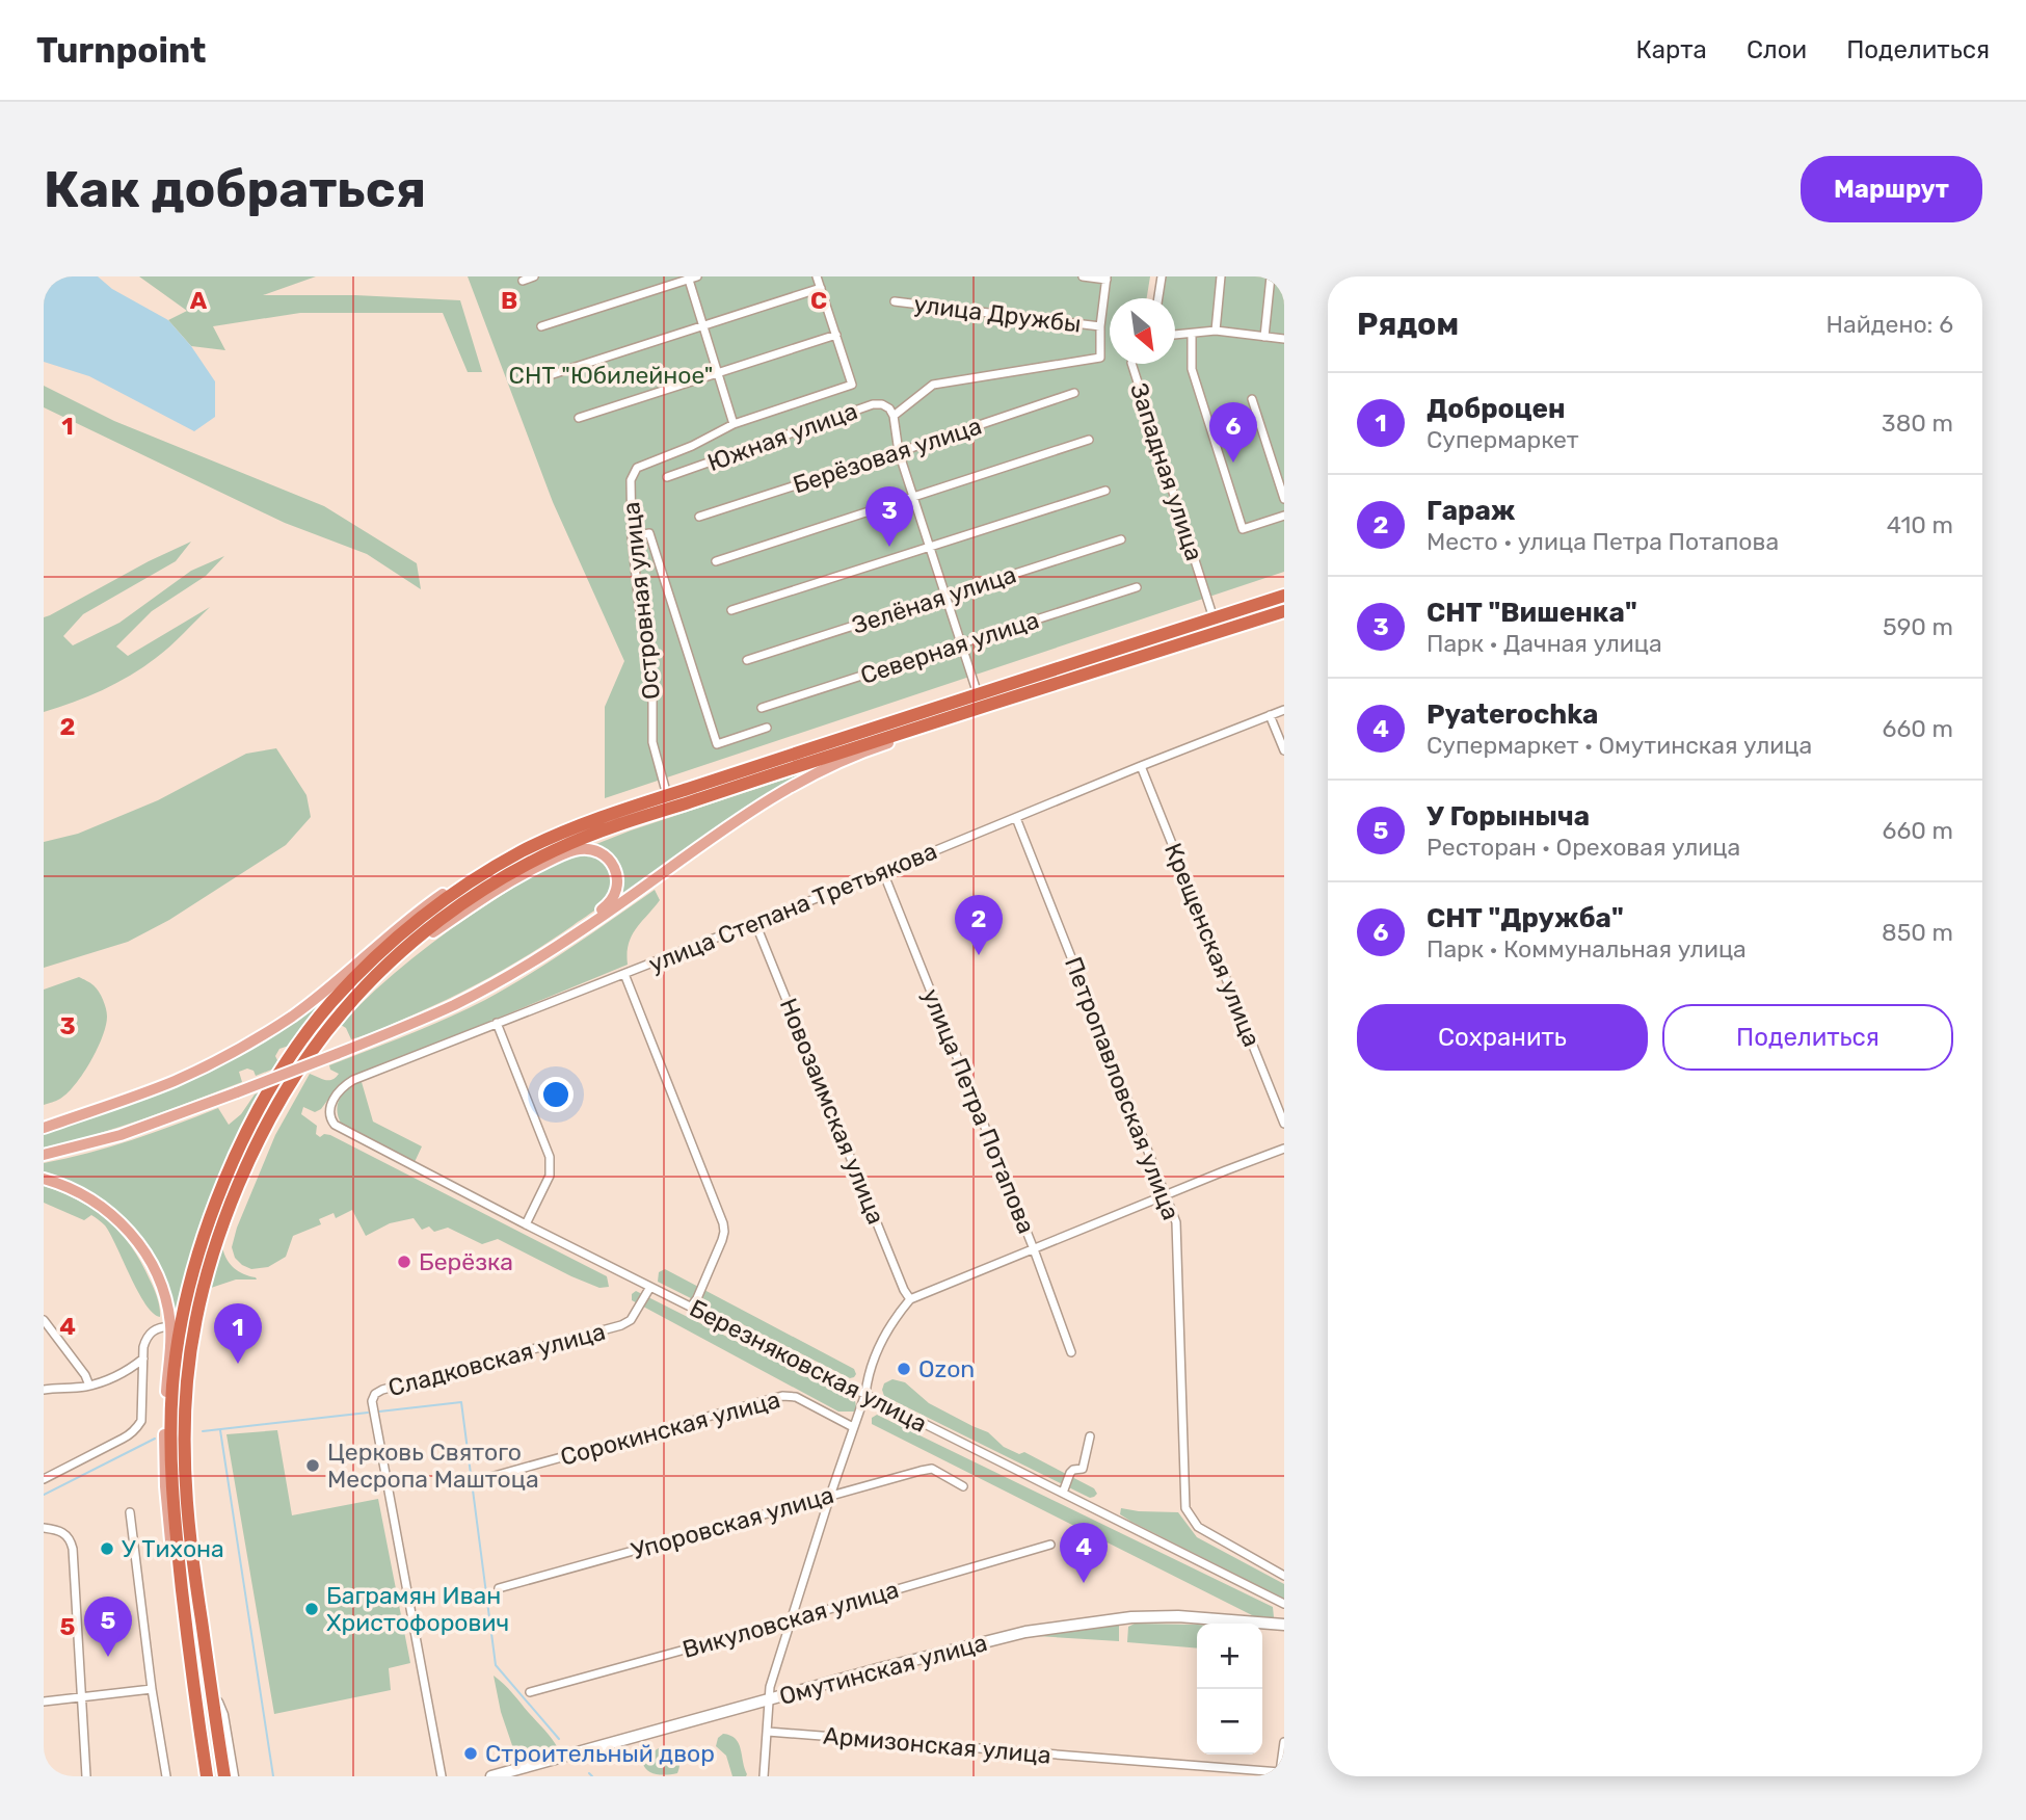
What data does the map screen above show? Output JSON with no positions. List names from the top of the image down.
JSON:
{
  "streets": {
    "street": [
      "улица Дружбы",
      "Южная улица",
      "Берёзовая улица",
      "Западная улица",
      "Зелёная улица",
      "Островная улица",
      "Северная улица",
      "улица Степана Третьякова",
      "Крещенская улица",
      "Петропавловская улица",
      "Новозаимская улица",
      "улица Петра Потапова",
      "Сладковская улица",
      "Березняковская улица",
      "Сорокинская улица",
      "Упоровская улица",
      "Викуловская улица",
      "Омутинская улица",
      "Армизонская улица"
    ]
  },
  "crossings": [
    ["улица Дружбы", "Южная улица"],
    ["Южная улица", "Берёзовая улица"],
    ["Южная улица", "Зелёная улица"],
    ["Южная улица", "Северная улица"],
    ["улица Степана Третьякова", "Крещенская улица"],
    ["улица Степана Третьякова", "Петропавловская улица"],
    ["улица Степана Третьякова", "Новозаимская улица"],
    ["улица Степана Третьякова", "улица Петра Потапова"],
    ["улица Степана Третьякова", "Березняковская улица"],
    ["Сладковская улица", "Березняковская улица"]
  ],
  "parks": ["СНТ \"Юбилейное\""],
  "places": [
    "Берёзка",
    "Ozon",
    "Церковь Святого Месропа Маштоца",
    "У Тихона",
    "Баграмян Иван Христофорович",
    "Строительный двор"
  ],
  "north": "bottom right",
  "page": {
    "header": "Turnpoint",
    "nav": ["Карта", "Слои", "Поделиться"],
    "buttons": [
      "Маршрут",
      ["Сохранить", "Поделиться"]
    ],
    "title": "Как добраться",
    "heading": ["Рядом", "Найдено: 6"],
    "list": [
      {
        "mark": "1",
        "name": "Доброцен",
        "note": "Супермаркет",
        "value": "380 m"
      },
      {
        "mark": "2",
        "name": "Гараж",
        "note": "Место · улица Петра Потапова",
        "value": "410 m"
      },
      {
        "mark": "3",
        "name": "СНТ \"Вишенка\"",
        "note": "Парк · Дачная улица",
        "value": "590 m"
      },
      {
        "mark": "4",
        "name": "Pyaterochka",
        "note": "Супермаркет · Омутинская улица",
        "value": "660 m"
      },
      {
        "mark": "5",
        "name": "У Горыныча",
        "note": "Ресторан · Ореховая улица",
        "value": "660 m"
      },
      {
        "mark": "6",
        "name": "СНТ \"Дружба\"",
        "note": "Парк · Коммунальная улица",
        "value": "850 m"
      }
    ],
    "pins": [
      "6",
      "3",
      "2",
      "1",
      "4",
      "5"
    ],
    "map_buttons": ["+", "−"]
  },
  "grid": {
    "columns": ["A", "B", "C"],
    "rows": [
      "1",
      "2",
      "3",
      "4",
      "5"
    ]
  }
}
